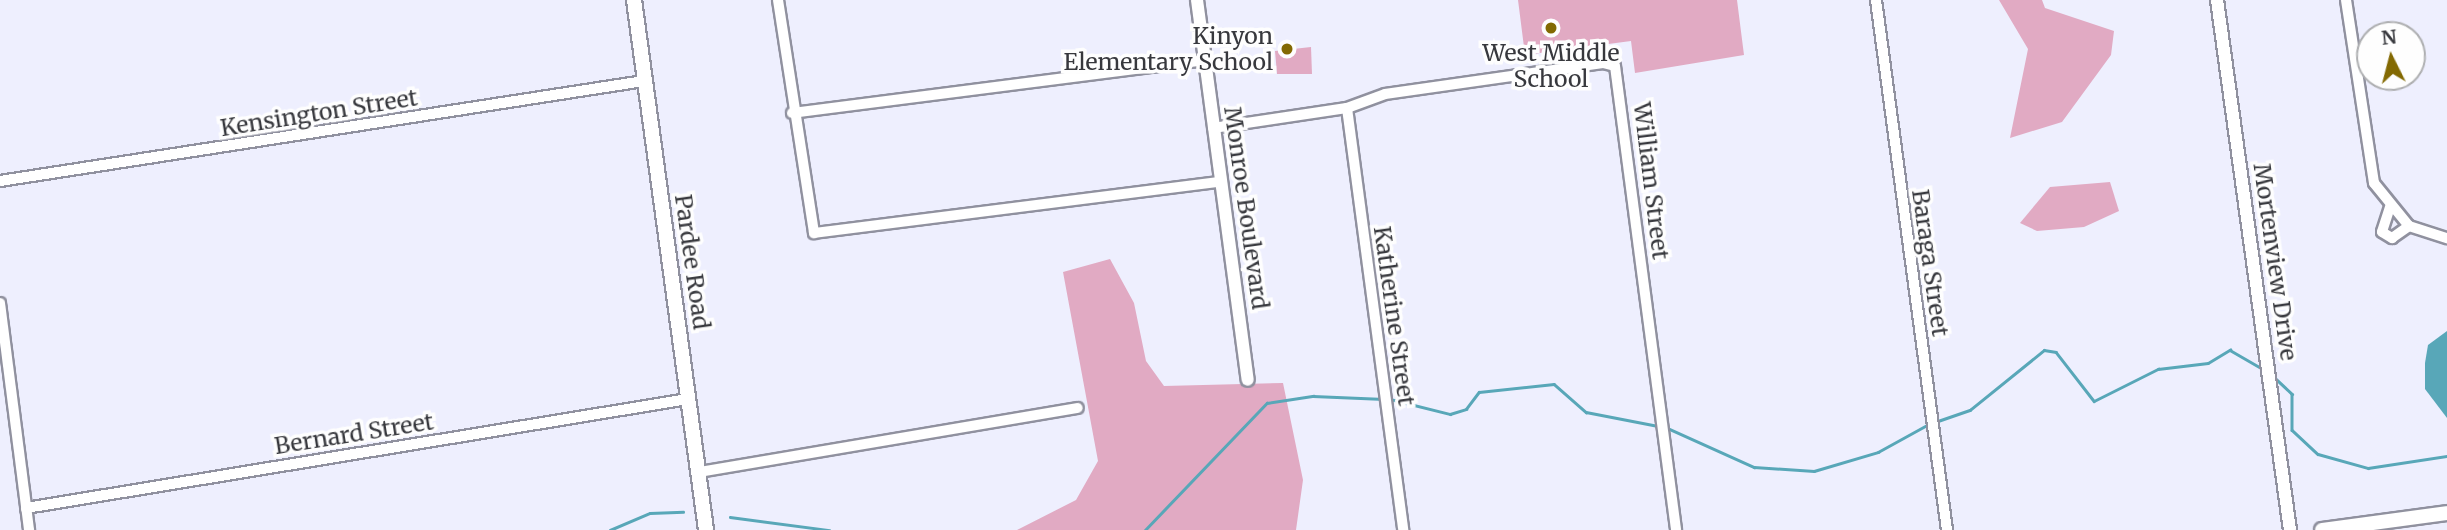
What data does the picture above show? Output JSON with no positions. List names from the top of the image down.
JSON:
{
  "streets": {
    "main road": ["Pardee Road"],
    "street": [
      "Kensington Street",
      "William Street",
      "Monroe Boulevard",
      "Mortenview Drive",
      "Baraga Street",
      "Katherine Street",
      "Bernard Street"
    ]
  },
  "crossings": [
    ["Kensington Street", "Pardee Road"],
    ["William Street", "Katherine Street"],
    ["Pardee Road", "Bernard Street"]
  ],
  "places": ["West Middle School", "Kinyon Elementary School"],
  "north": "top"
}
